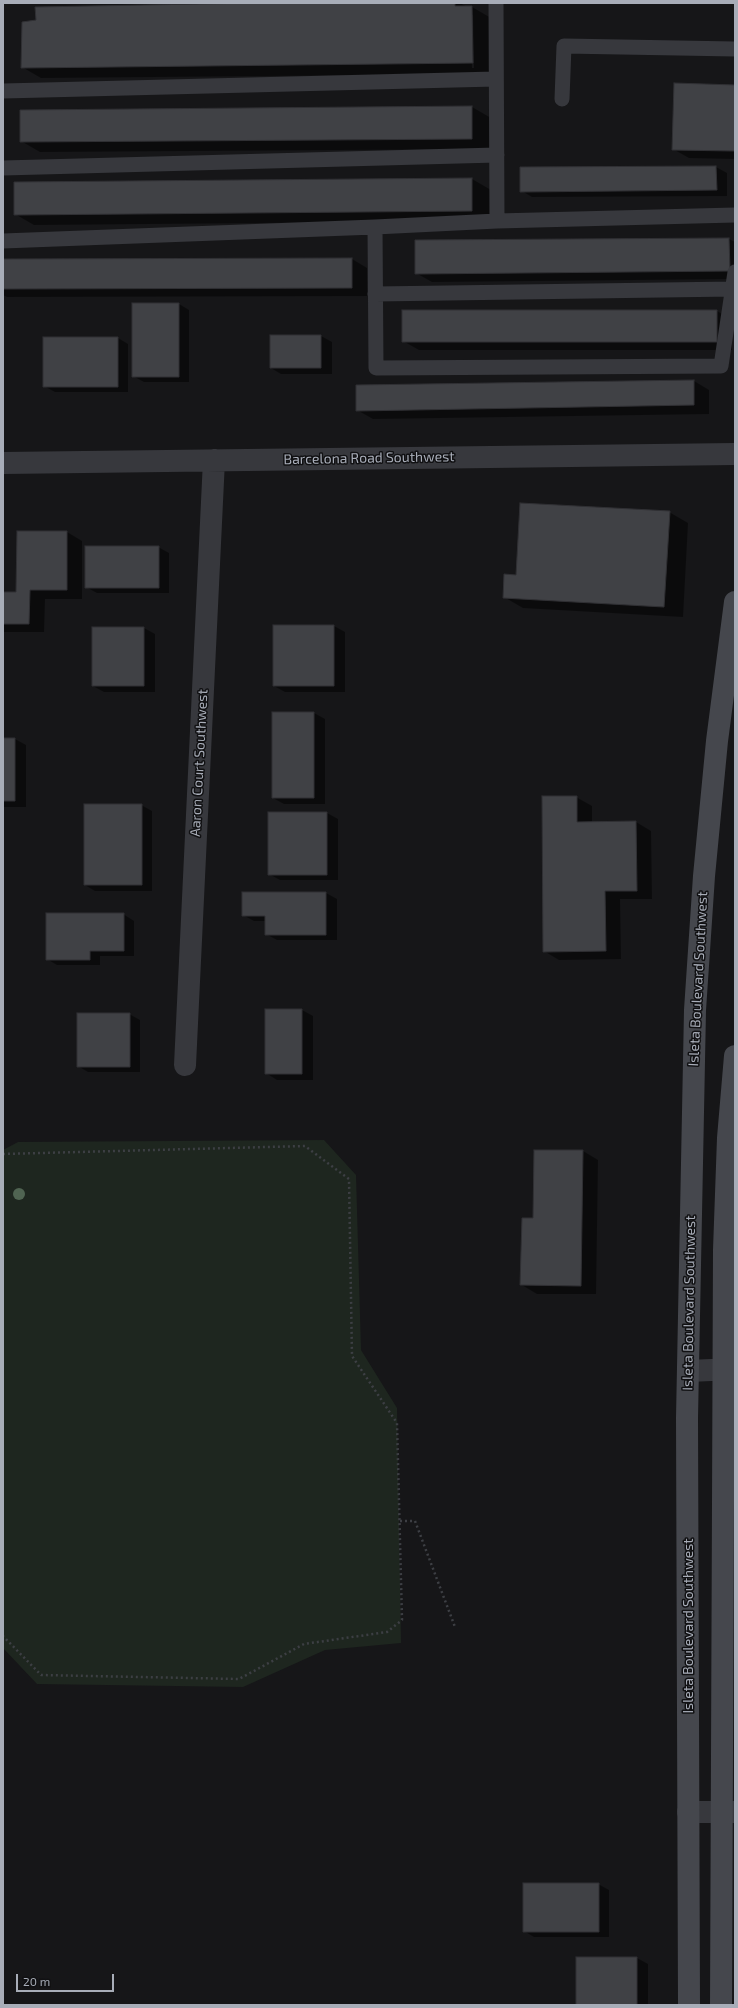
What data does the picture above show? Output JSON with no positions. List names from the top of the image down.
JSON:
{
  "streets": {
    "main road": ["Isleta Boulevard Southwest"],
    "street": ["Barcelona Road Southwest", "Aaron Court Southwest"]
  },
  "crossings": [
    ["Barcelona Road Southwest", "Aaron Court Southwest"]
  ],
  "scale_bar": "20 m"
}
